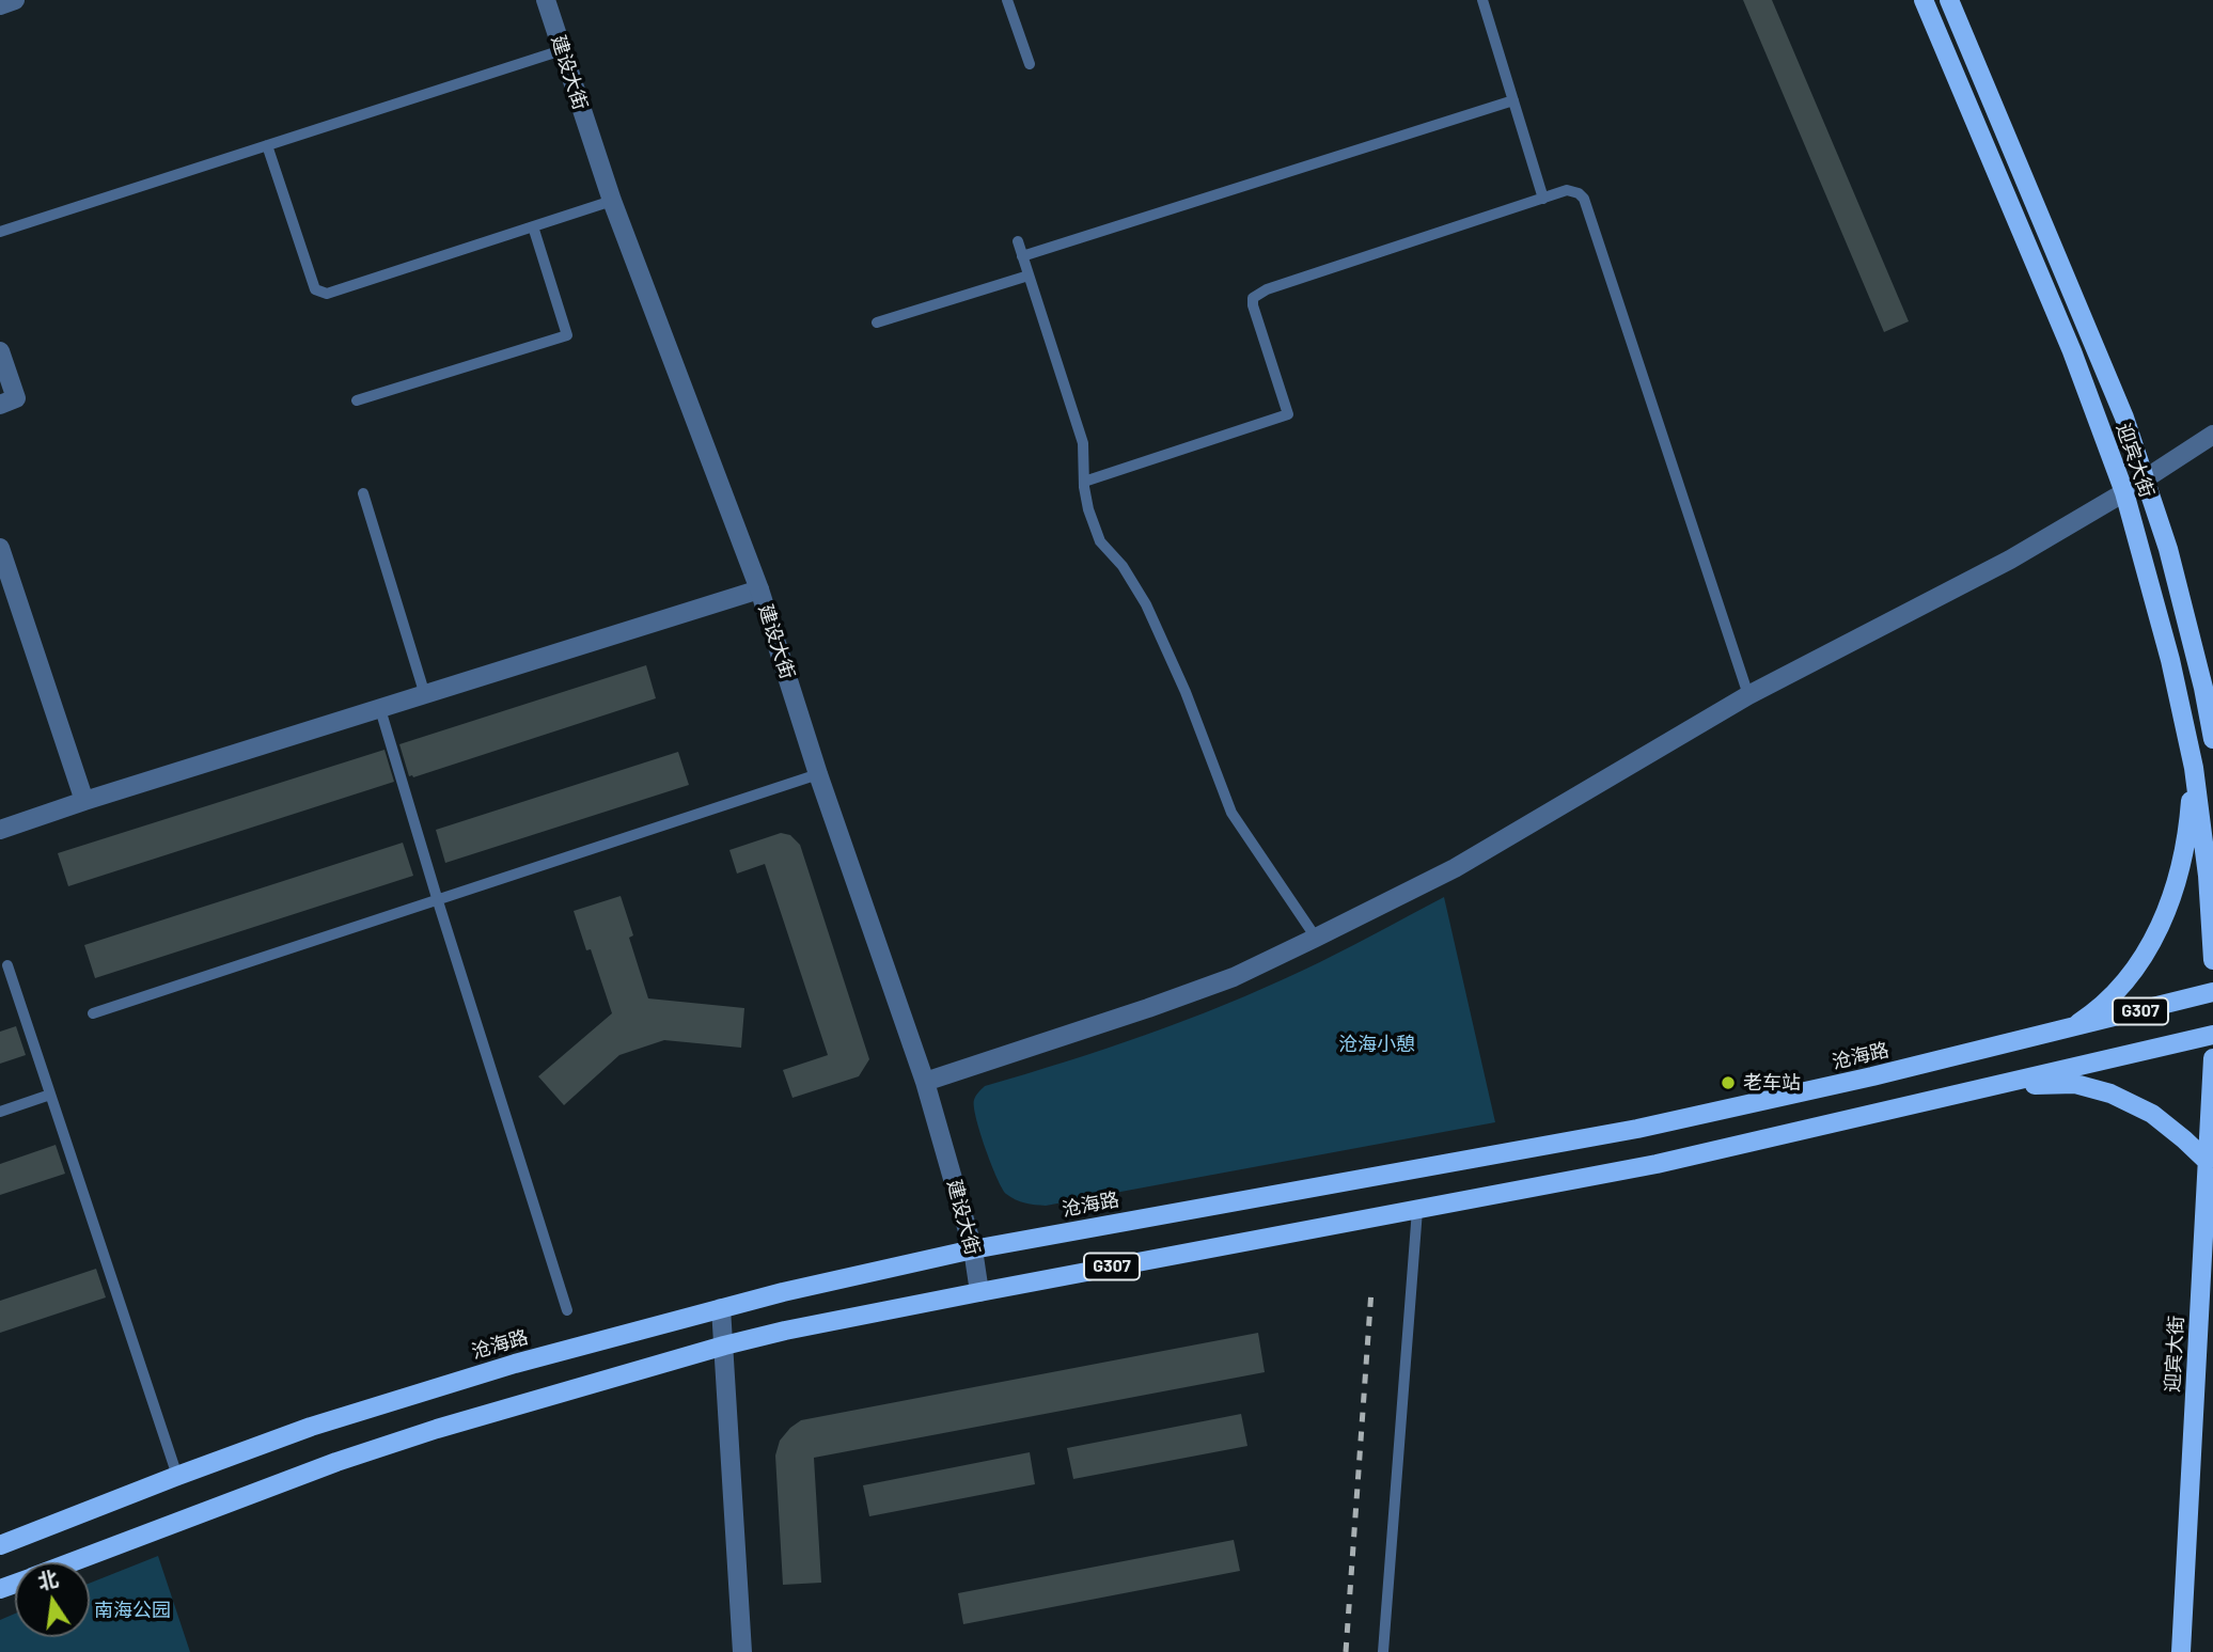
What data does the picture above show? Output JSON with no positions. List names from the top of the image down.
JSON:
{
  "streets": {
    "main road": ["迎宾大街", "G307", "沧海路"],
    "street": ["建设大街"]
  },
  "crossings": [
    ["建设大街", "G307"],
    ["建设大街", "沧海路"]
  ],
  "parks": ["沧海小憩", "南海公园"],
  "places": ["老车站"],
  "north": "top"
}
